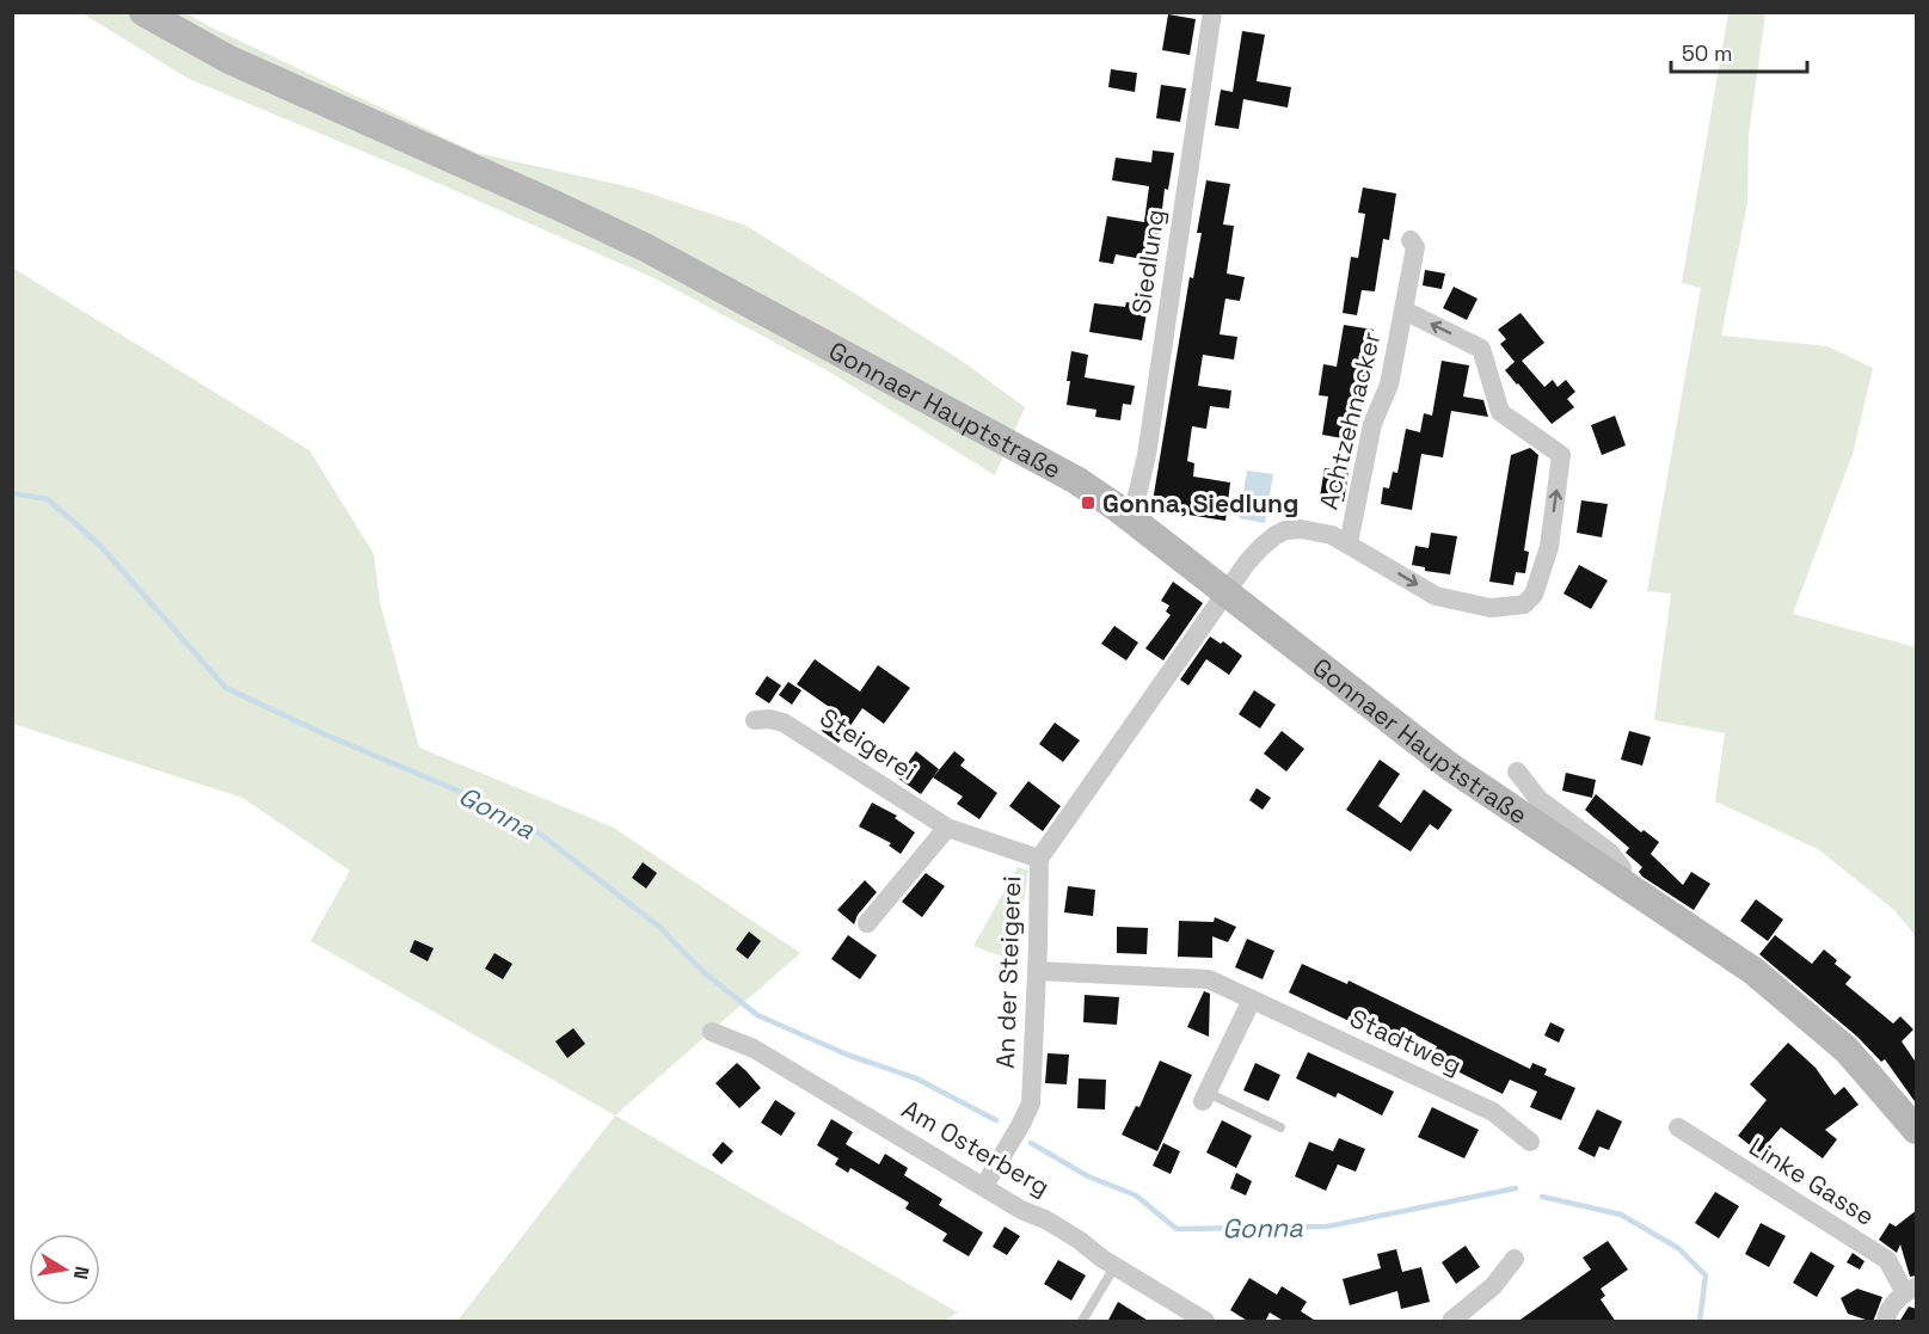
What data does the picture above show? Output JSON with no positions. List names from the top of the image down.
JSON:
{
  "streets": {
    "main road": ["Gonnaer Hauptstraße"],
    "street": [
      "Siedlung",
      "Achtzehnacker",
      "Steigerei",
      "An der Steigerei",
      "Stadtweg",
      "Am Osterberg",
      "Linke Gasse"
    ]
  },
  "crossings": [
    ["Siedlung", "Gonnaer Hauptstraße"],
    ["Gonnaer Hauptstraße", "Achtzehnacker"],
    ["Gonnaer Hauptstraße", "An der Steigerei"],
    ["Achtzehnacker", "An der Steigerei"],
    ["Steigerei", "An der Steigerei"],
    ["An der Steigerei", "Stadtweg"],
    ["An der Steigerei", "Am Osterberg"]
  ],
  "water": ["Gonna"],
  "places": {
    "transit": ["Gonna, Siedlung"]
  },
  "scale_bar": "50 m",
  "north": "right"
}
